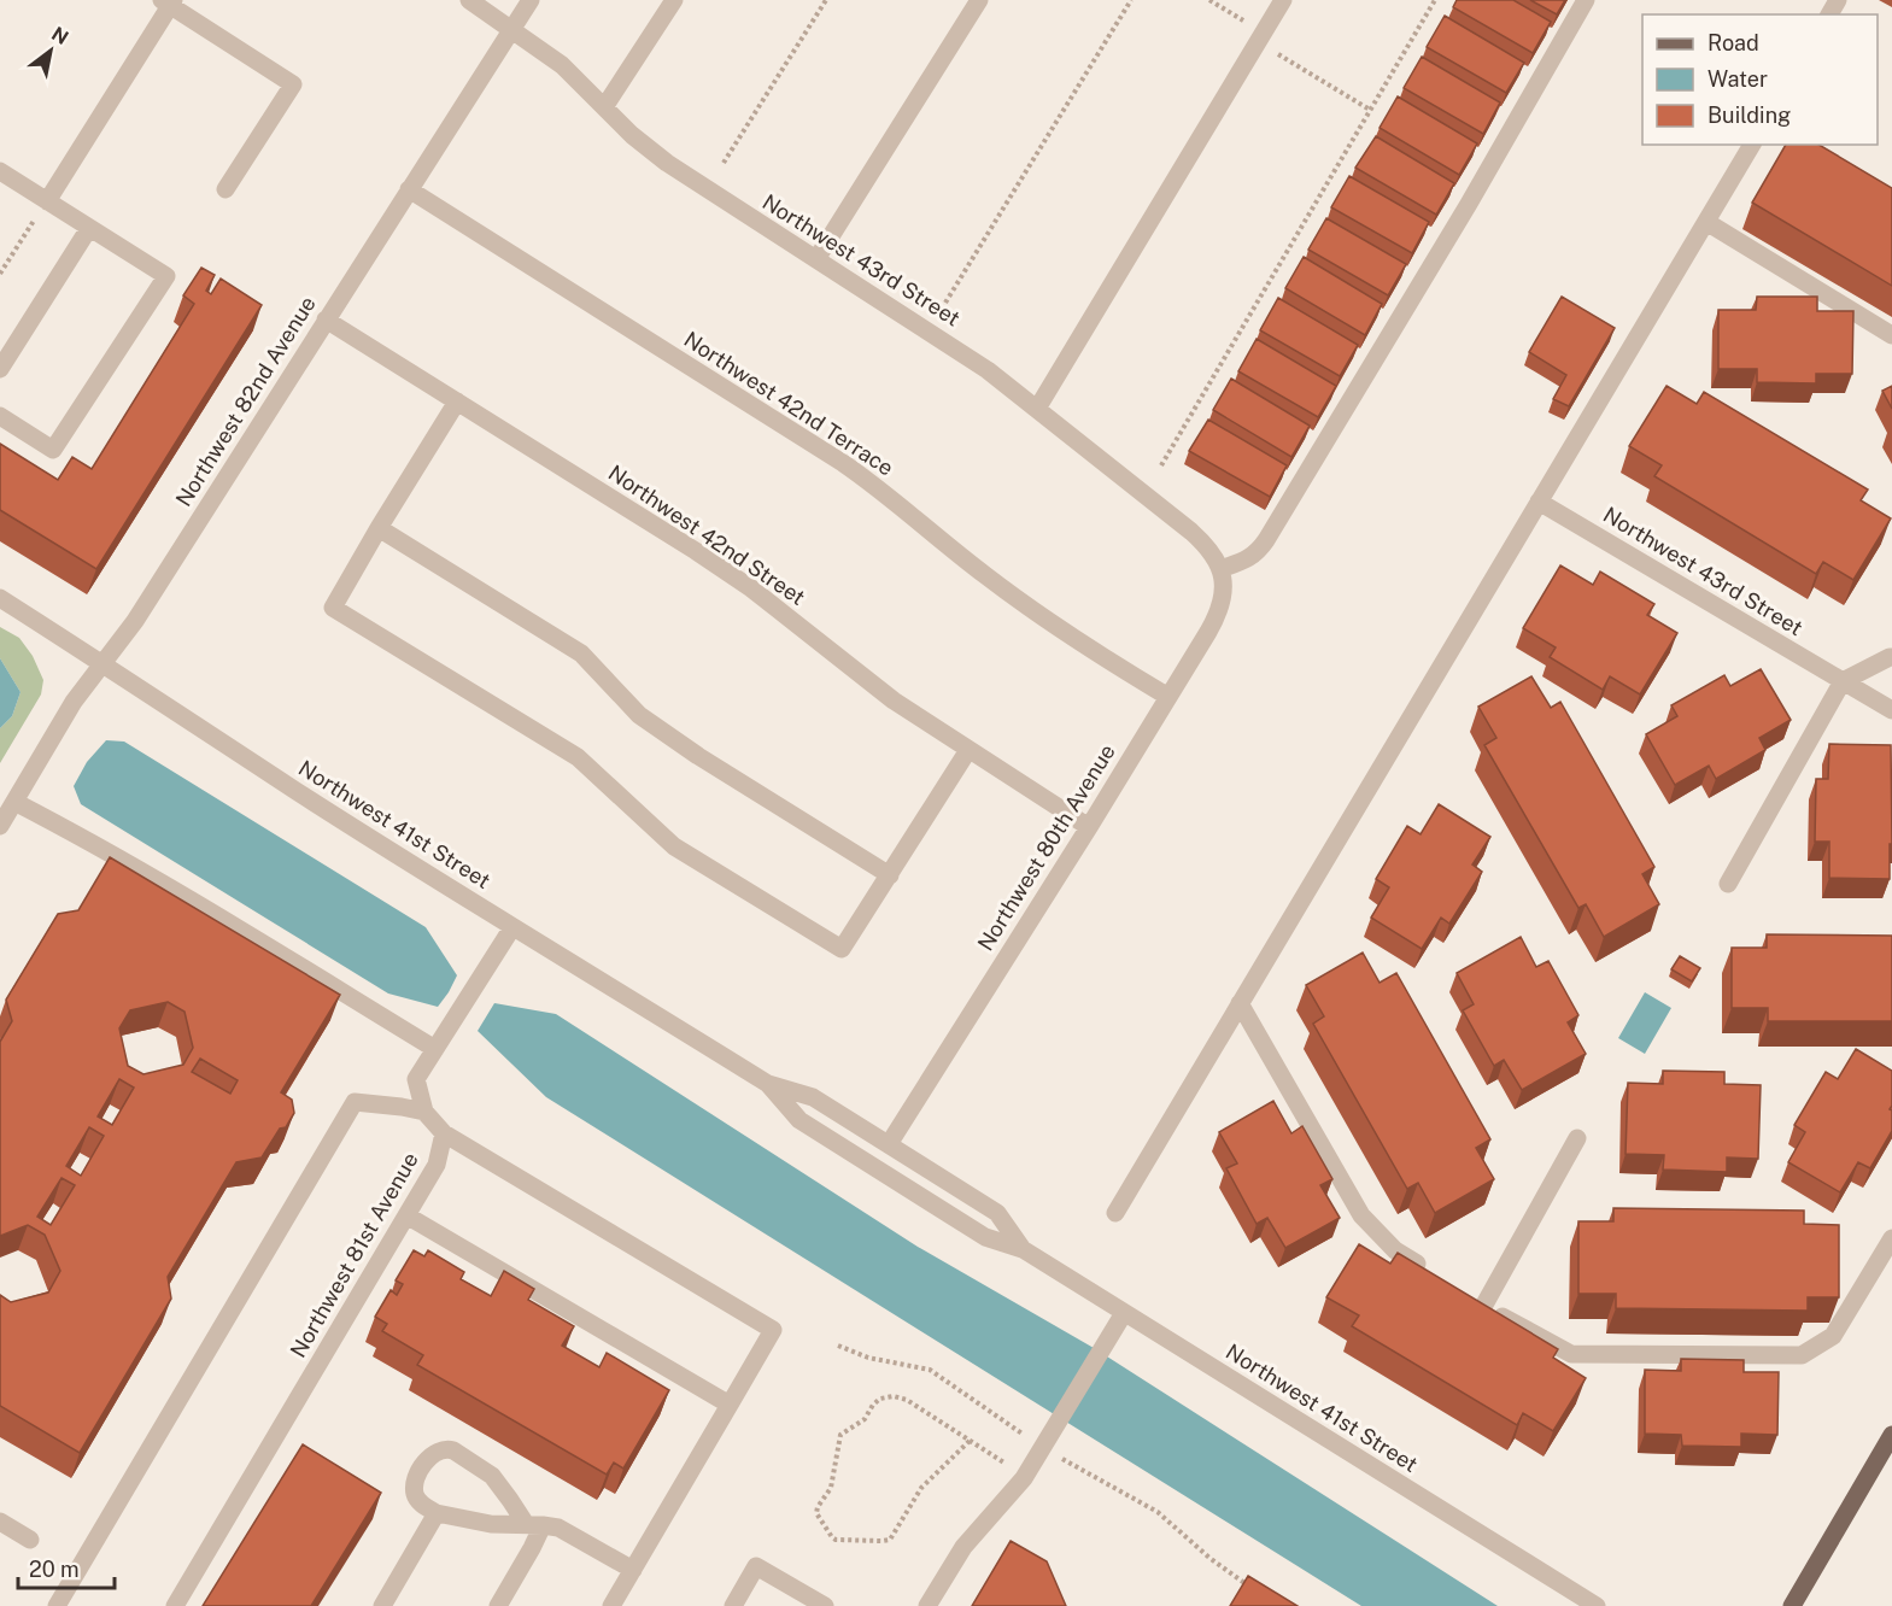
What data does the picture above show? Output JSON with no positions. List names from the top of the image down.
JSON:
{
  "streets": {
    "street": [
      "Northwest 43rd Street",
      "Northwest 82nd Avenue",
      "Northwest 42nd Terrace",
      "Northwest 42nd Street",
      "Northwest 41st Street",
      "Northwest 80th Avenue",
      "Northwest 81st Avenue"
    ]
  },
  "crossings": [
    ["Northwest 43rd Street", "Northwest 82nd Avenue"],
    ["Northwest 43rd Street", "Northwest 80th Avenue"],
    ["Northwest 82nd Avenue", "Northwest 42nd Terrace"],
    ["Northwest 82nd Avenue", "Northwest 42nd Street"],
    ["Northwest 82nd Avenue", "Northwest 41st Street"],
    ["Northwest 42nd Terrace", "Northwest 80th Avenue"],
    ["Northwest 42nd Street", "Northwest 80th Avenue"],
    ["Northwest 41st Street", "Northwest 80th Avenue"]
  ],
  "legend": ["Road", "Water", "Building"],
  "scale_bar": "20 m",
  "north": "top right"
}
